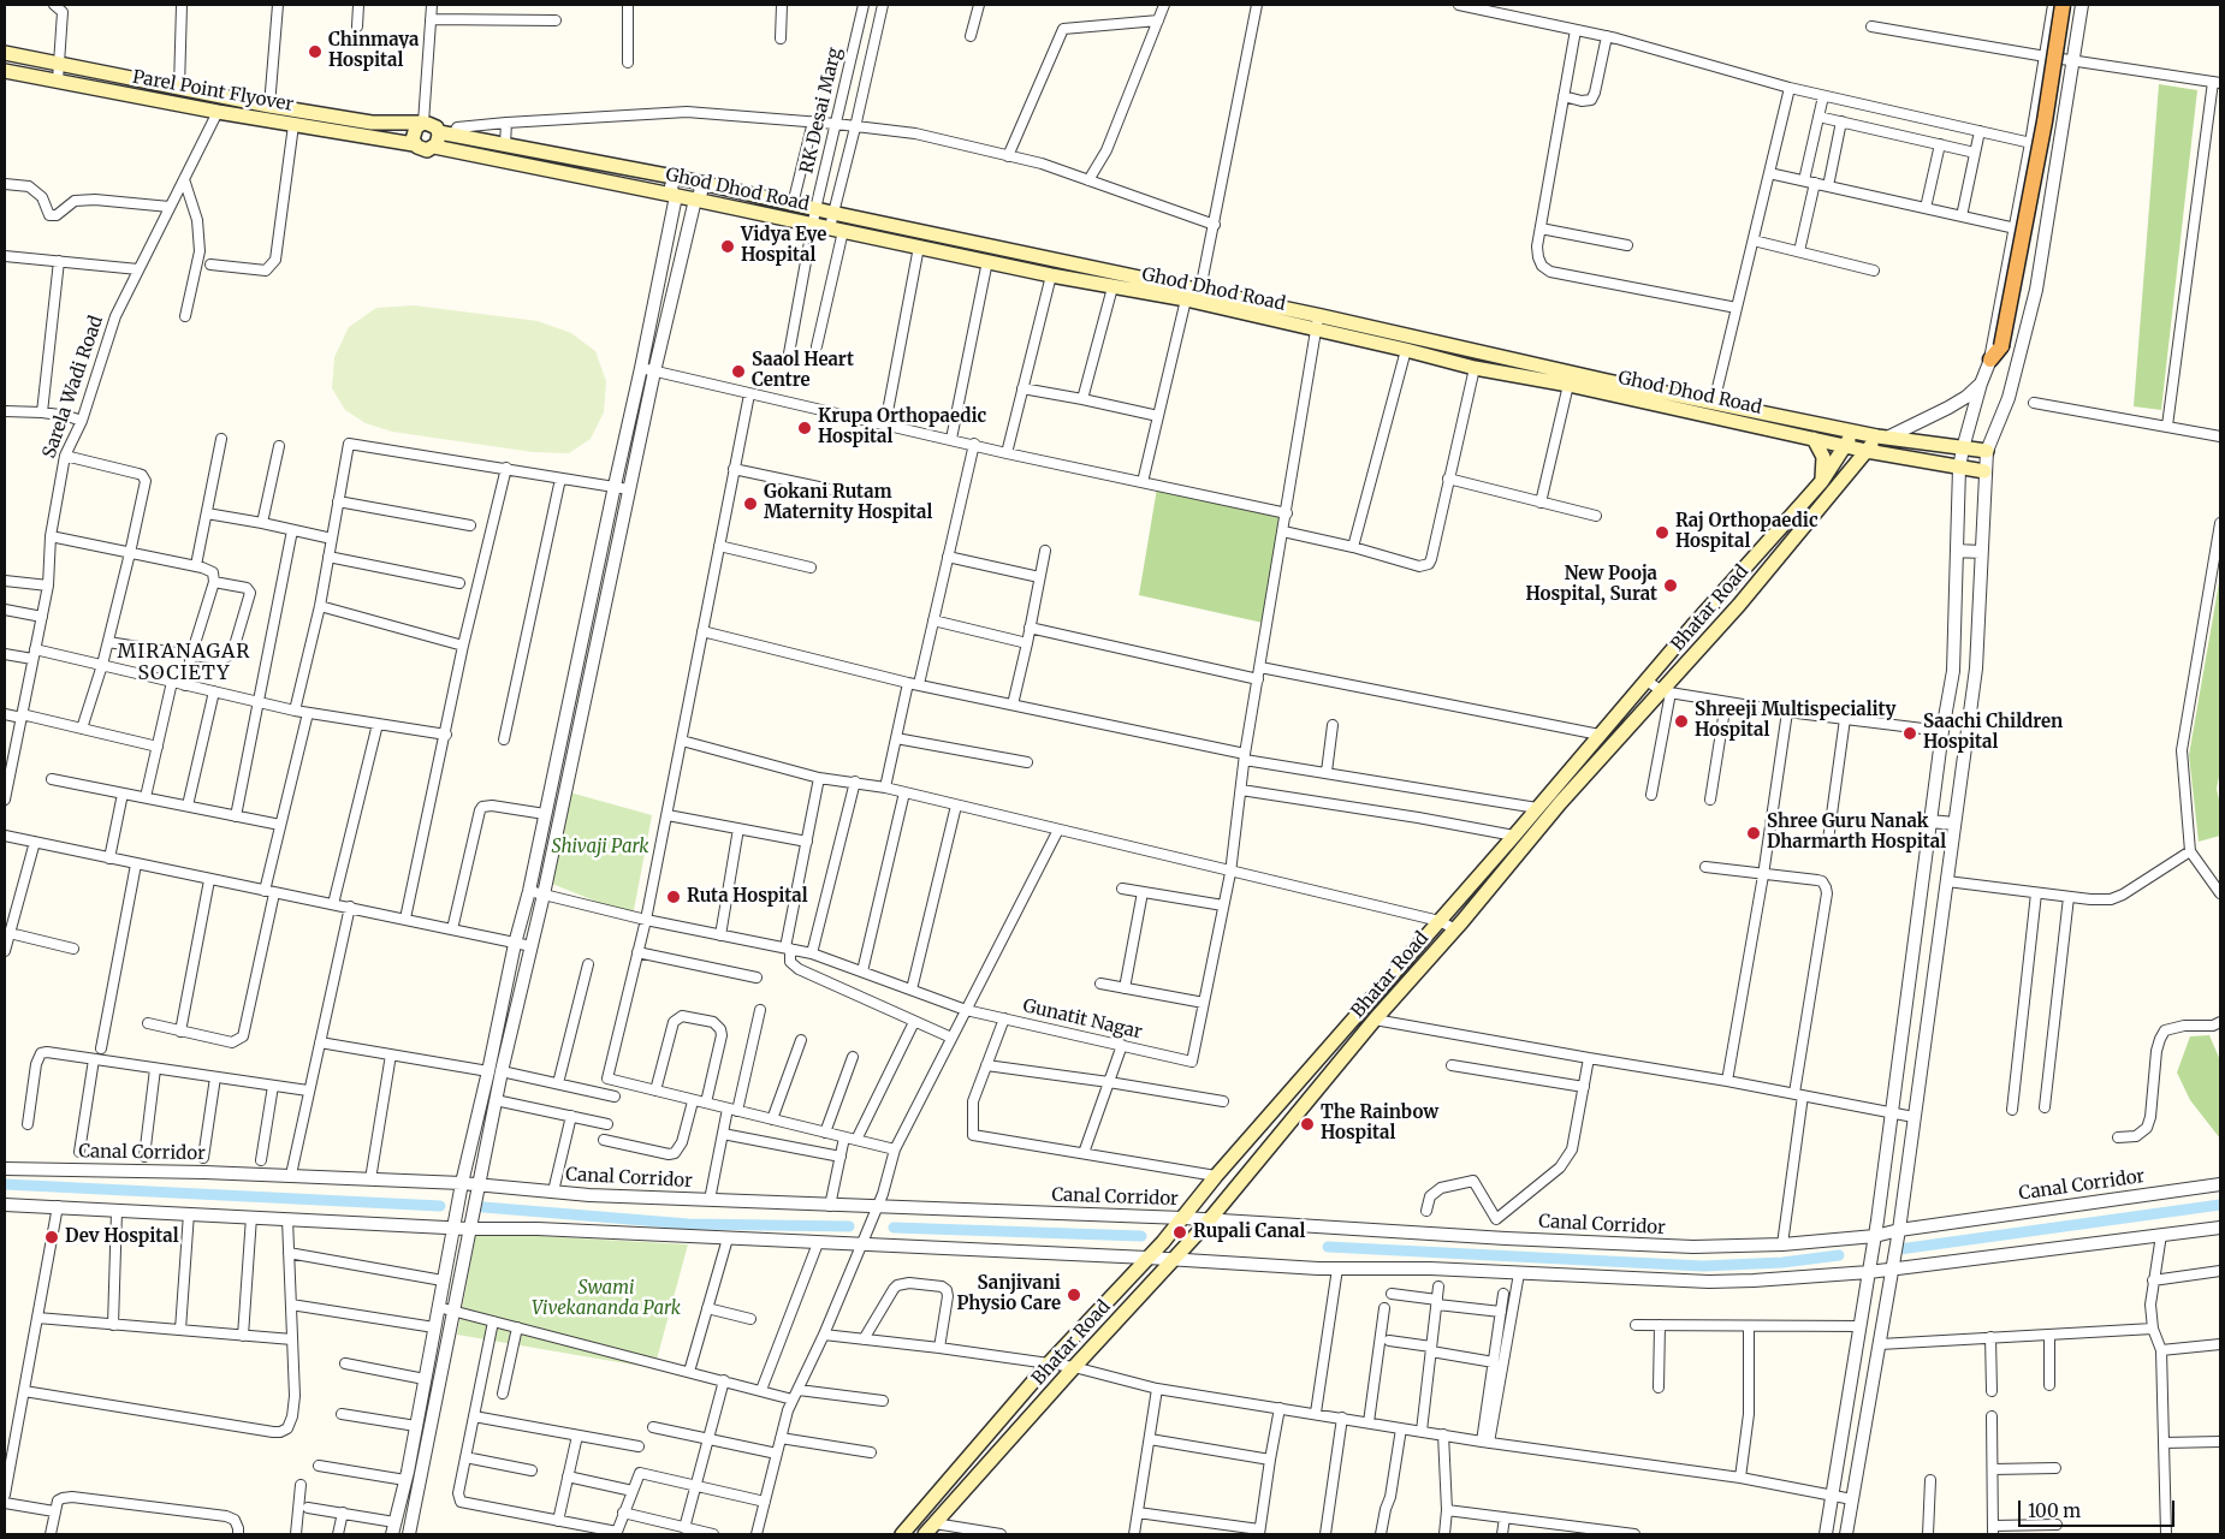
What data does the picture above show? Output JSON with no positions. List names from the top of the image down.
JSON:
{
  "streets": {
    "main road": ["Parel Point Flyover", "Ghod Dhod Road", "Bhatar Road"],
    "street": [
      "RK Desai Marg",
      "Sarela Wadi Road",
      "Gunatit Nagar",
      "Canal Corridor"
    ]
  },
  "crossings": [
    ["Parel Point Flyover", "Ghod Dhod Road"],
    ["Parel Point Flyover", "Sarela Wadi Road"],
    ["RK Desai Marg", "Ghod Dhod Road"],
    ["Ghod Dhod Road", "Bhatar Road"],
    ["Bhatar Road", "Canal Corridor"]
  ],
  "districts": ["MIRANAGAR SOCIETY"],
  "parks": ["Shivaji Park", "Swami Vivekananda Park"],
  "places": [
    "Chinmaya Hospital",
    "Vidya Eye Hospital",
    "Saaol Heart Centre",
    "Krupa Orthopaedic Hospital",
    "Gokani Rutam Maternity Hospital",
    "Raj Orthopaedic Hospital",
    "New Pooja Hospital, Surat",
    "Shreeji Multispeciality Hospital",
    "Saachi Children Hospital",
    "Shree Guru Nanak Dharmarth Hospital",
    "Ruta Hospital",
    "The Rainbow Hospital",
    "Rupali Canal",
    "Dev Hospital",
    "Sanjivani Physio Care"
  ],
  "scale_bar": "100 m"
}
